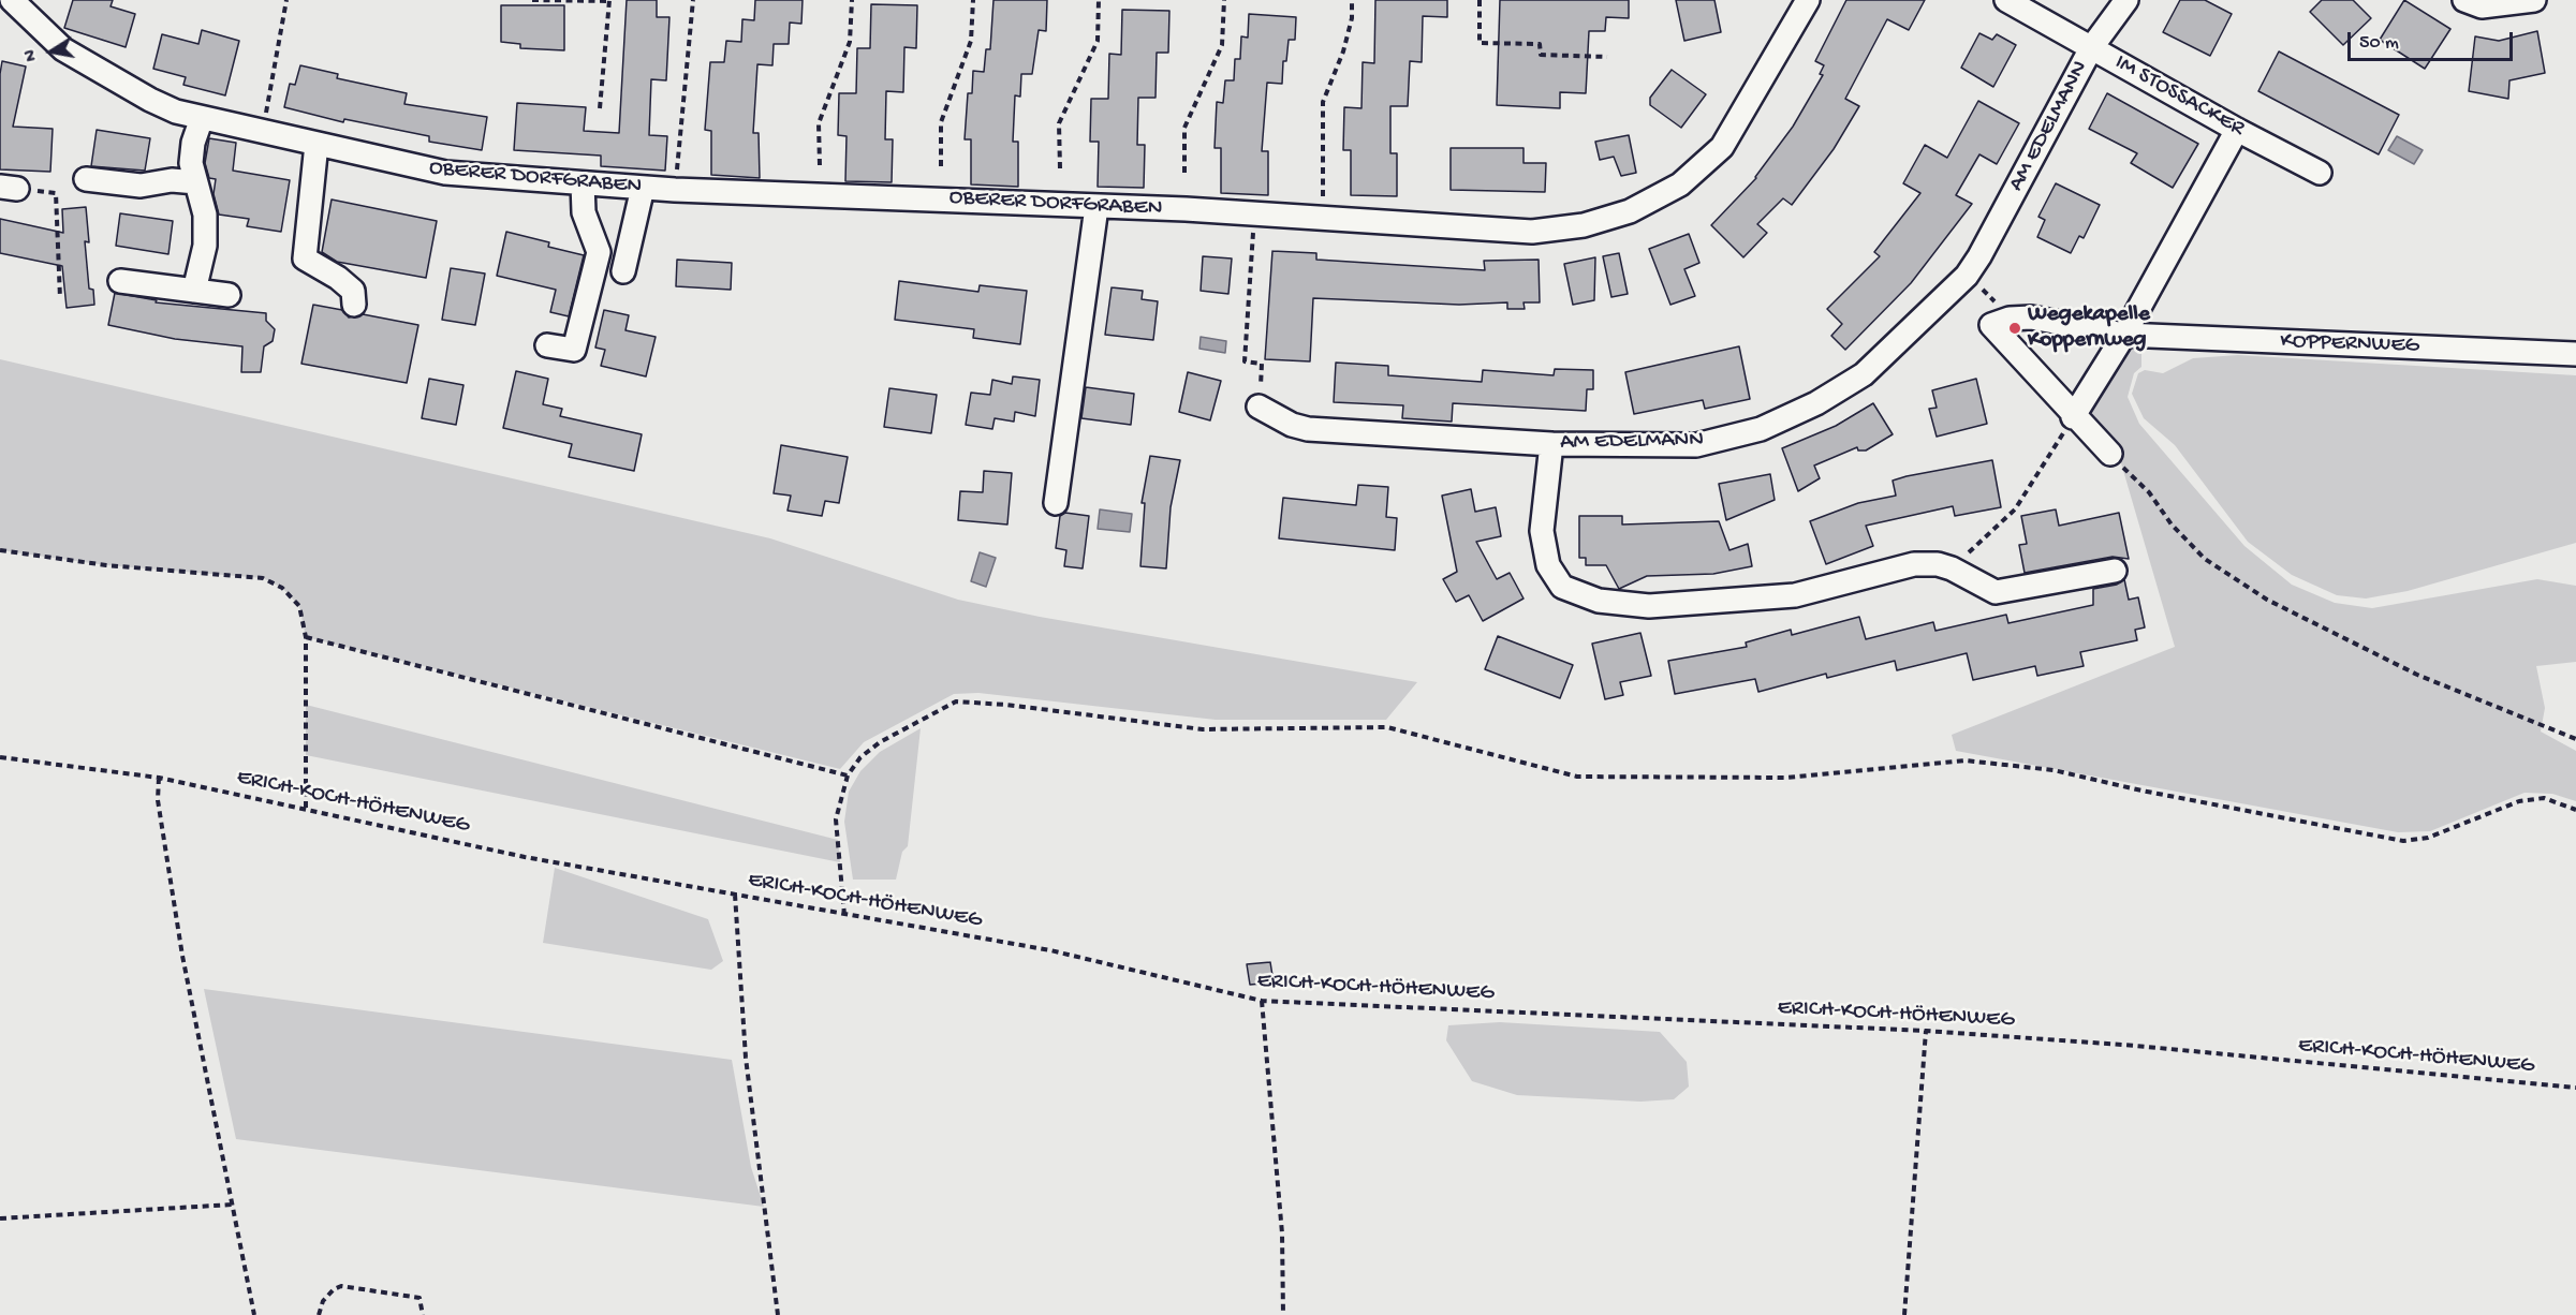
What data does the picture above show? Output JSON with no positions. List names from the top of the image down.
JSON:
{
  "streets": {
    "street": [
      "IM STOSSACKER",
      "AM EDELMANN",
      "OBERER DORFGRABEN",
      "KOPPERNWEG"
    ],
    "path": ["ERICH-KOCH-HÖHENWEG"]
  },
  "crossings": [
    ["IM STOSSACKER", "AM EDELMANN"]
  ],
  "places": ["Wegekapelle Koppernweg"],
  "scale_bar": "50 m",
  "north": "left"
}
